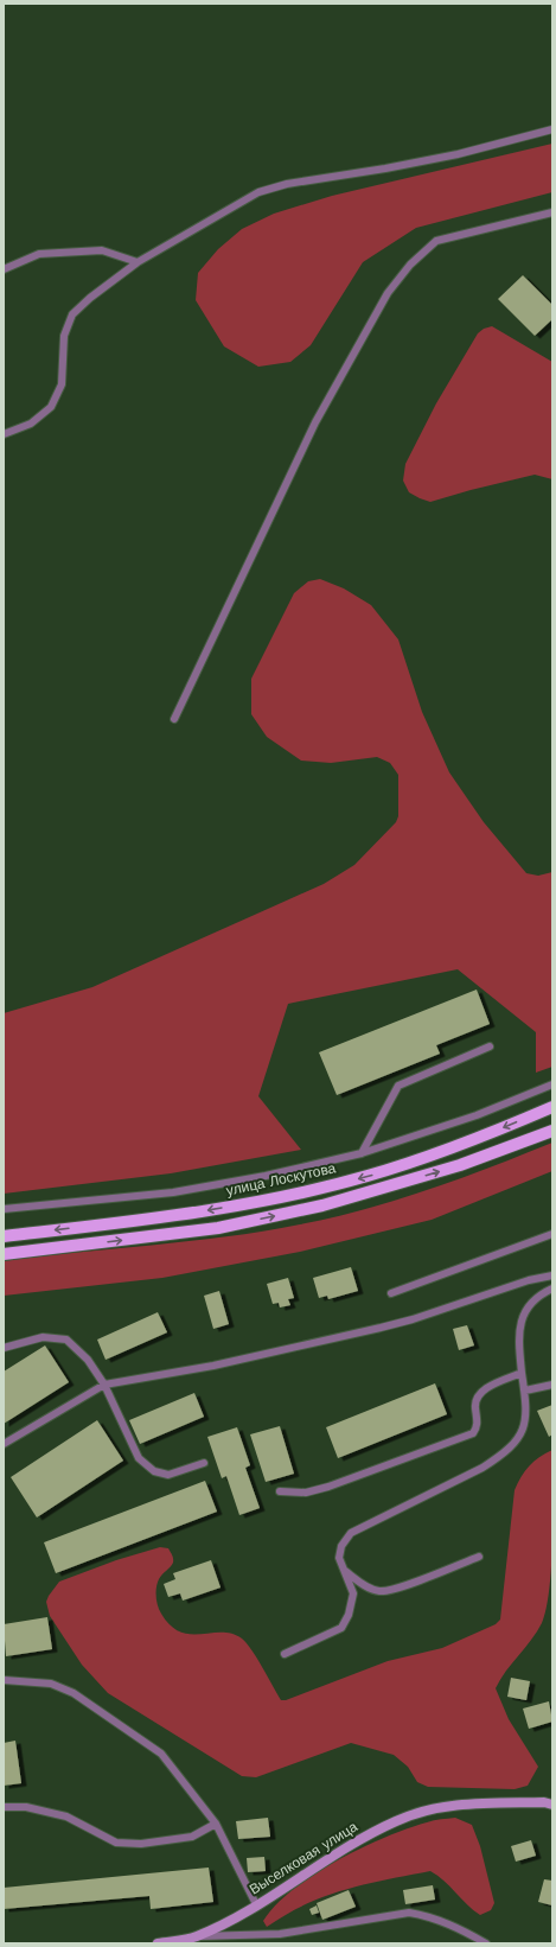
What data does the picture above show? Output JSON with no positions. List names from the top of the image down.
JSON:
{
  "streets": {
    "main road": ["улица Лоскутова"],
    "street": ["Выселковая улица"]
  }
}
